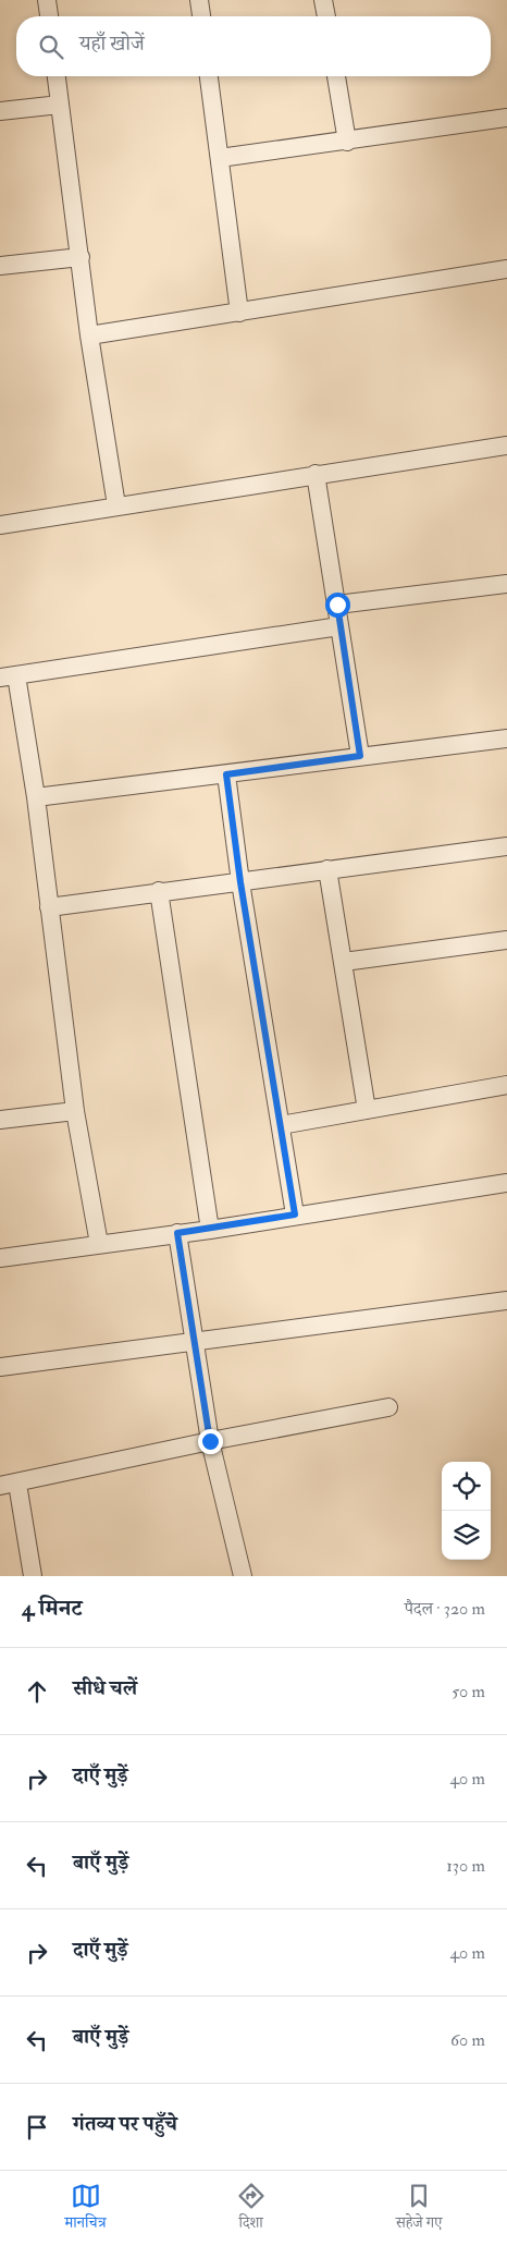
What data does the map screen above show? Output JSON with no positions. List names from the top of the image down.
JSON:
{
  "page": {
    "search": "यहाँ खोजें",
    "heading": ["4 मिनट", "पैदल · 320 m"],
    "list": [
      ["सीधे चलें", "50 m"],
      ["दाएँ मुड़ें", "40 m"],
      ["बाएँ मुड़ें", "130 m"],
      ["दाएँ मुड़ें", "40 m"],
      ["बाएँ मुड़ें", "60 m"],
      "गंतव्य पर पहुँचे"
    ],
    "nav": ["मानचित्र", "दिशा", "सहेजे गए"]
  }
}
